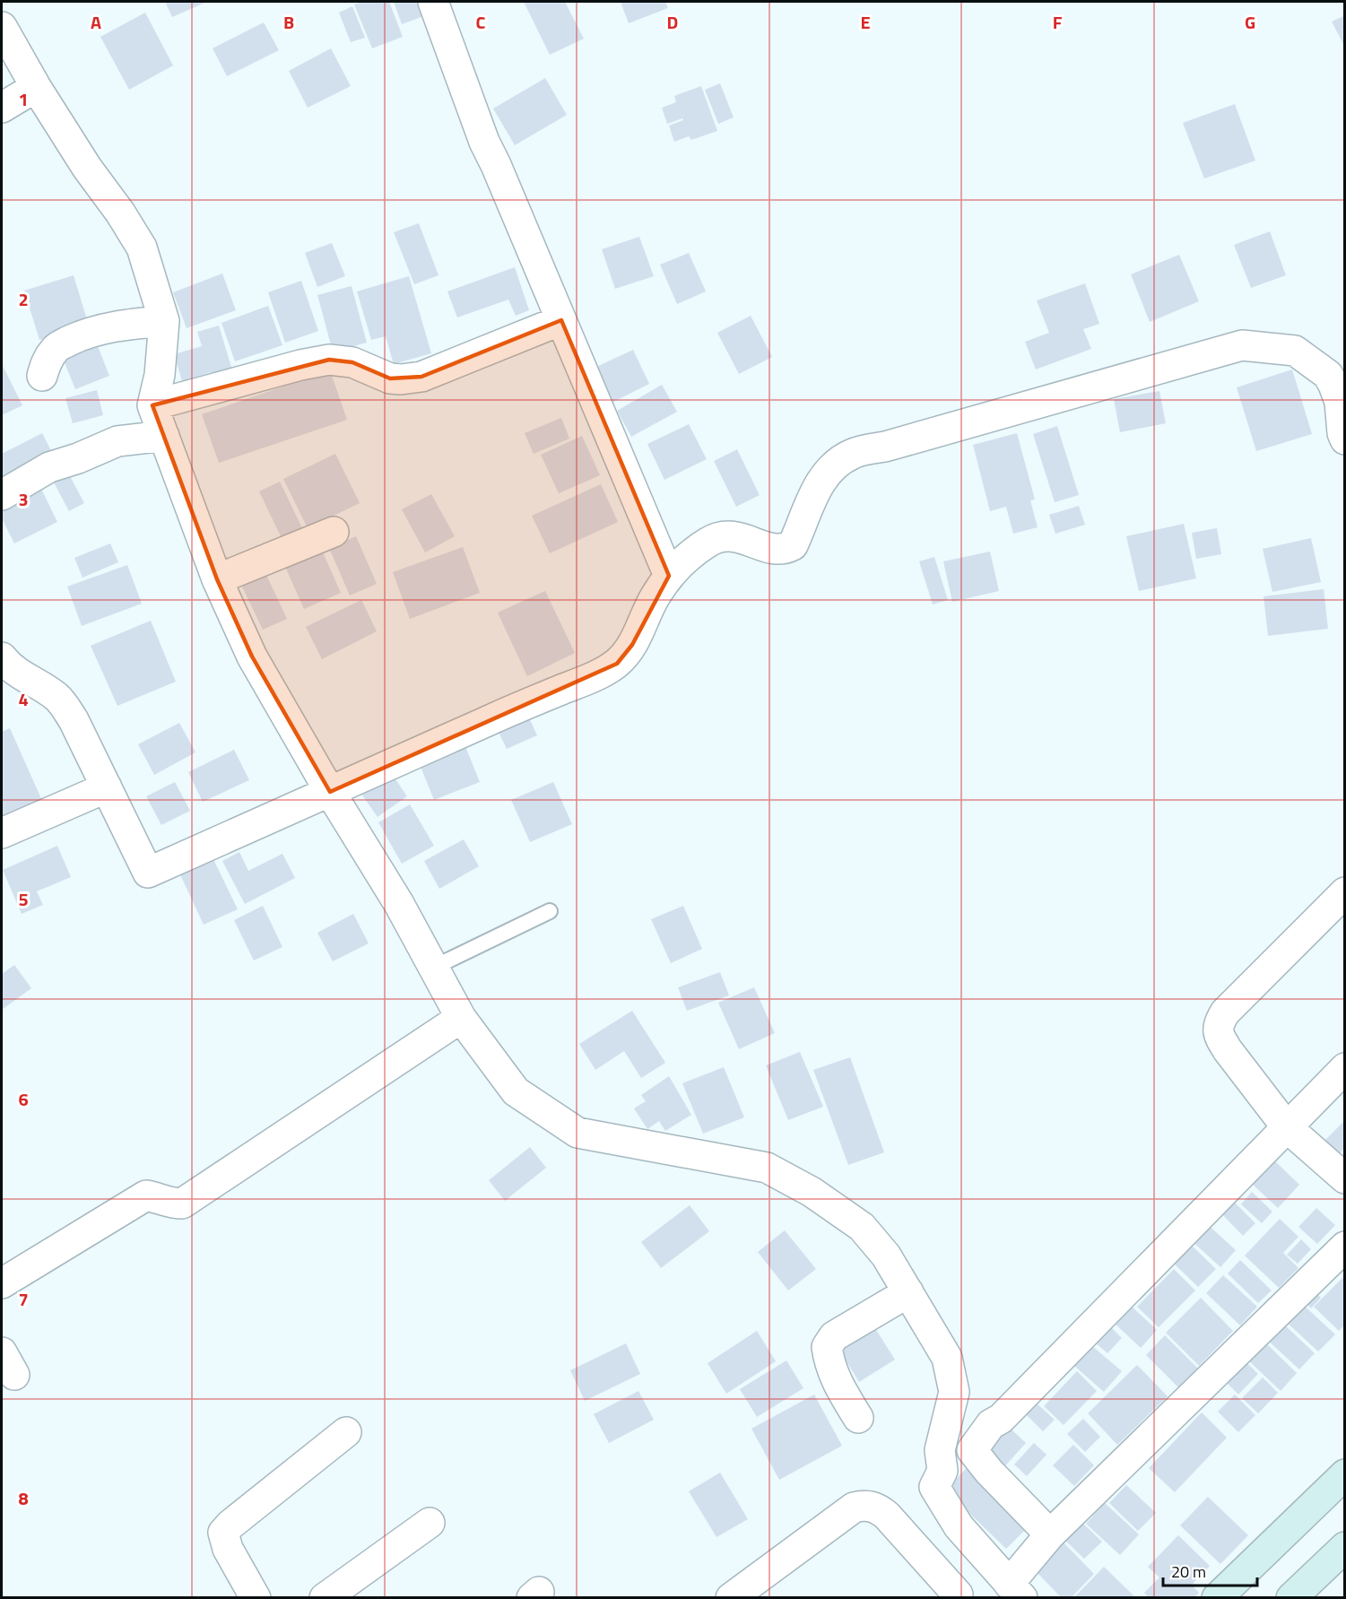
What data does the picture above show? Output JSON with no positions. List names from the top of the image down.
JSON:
{
  "scale_bar": "20 m",
  "grid": {
    "columns": [
      "A",
      "B",
      "C",
      "D",
      "E",
      "F",
      "G"
    ],
    "rows": [
      "1",
      "2",
      "3",
      "4",
      "5",
      "6",
      "7",
      "8"
    ]
  }
}
